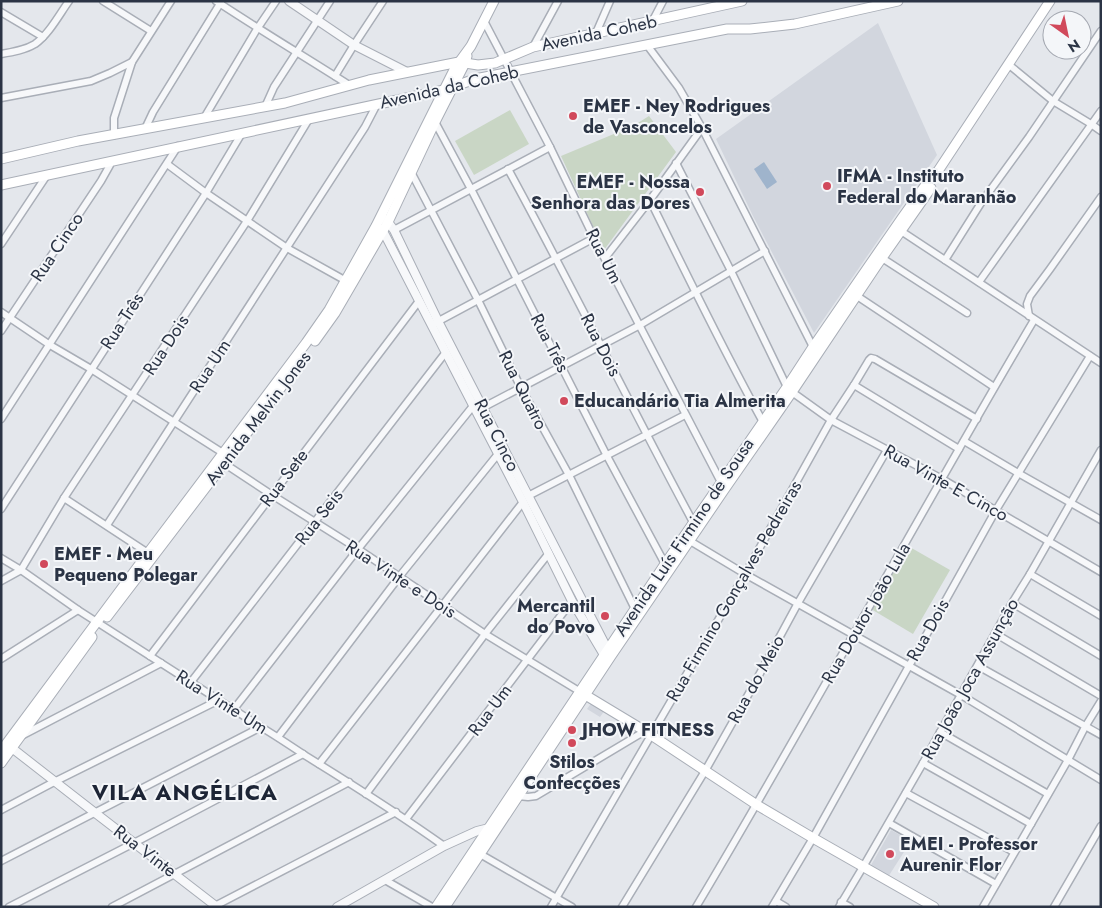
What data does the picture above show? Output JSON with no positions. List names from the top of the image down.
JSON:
{
  "streets": {
    "main road": [
      "Avenida Coheb",
      "Avenida da Coheb",
      "Avenida Melvin Jones",
      "Avenida Luís Firmino de Sousa"
    ],
    "street": [
      "Rua Cinco",
      "Rua Um",
      "Rua Três",
      "Rua Dois",
      "Rua Quatro",
      "Rua Sete",
      "Rua Vinte E Cinco",
      "Rua Seis",
      "Rua Vinte e Dois",
      "Rua Firmino Gonçalves Pedreiras",
      "Rua Doutor João Lula",
      "Rua do Meio",
      "Rua João Joca Assunção",
      "Rua Vinte Um",
      "Rua Vinte"
    ]
  },
  "crossings": [
    ["Avenida Coheb", "Avenida da Coheb"],
    ["Avenida Coheb", "Rua Um"],
    ["Avenida Coheb", "Avenida Melvin Jones"],
    ["Avenida da Coheb", "Rua Cinco"],
    ["Avenida da Coheb", "Rua Um"],
    ["Avenida da Coheb", "Rua Três"],
    ["Avenida da Coheb", "Rua Dois"],
    ["Avenida da Coheb", "Avenida Melvin Jones"],
    ["Rua Cinco", "Rua Um"],
    ["Rua Cinco", "Avenida Melvin Jones"],
    ["Rua Cinco", "Rua Sete"],
    ["Rua Cinco", "Rua Seis"],
    ["Rua Cinco", "Avenida Luís Firmino de Sousa"],
    ["Rua Cinco", "Rua Vinte e Dois"],
    ["Rua Cinco", "Rua Vinte Um"],
    ["Rua Um", "Avenida Melvin Jones"],
    ["Rua Um", "Avenida Luís Firmino de Sousa"],
    ["Rua Um", "Rua Vinte e Dois"],
    ["Rua Um", "Rua Vinte Um"],
    ["Rua Três", "Avenida Melvin Jones"],
    ["Rua Três", "Avenida Luís Firmino de Sousa"],
    ["Rua Três", "Rua Vinte e Dois"],
    ["Rua Dois", "Rua Vinte E Cinco"],
    ["Rua Dois", "Avenida Luís Firmino de Sousa"],
    ["Rua Dois", "Rua Vinte e Dois"],
    ["Rua Dois", "Rua Vinte Um"],
    ["Rua Quatro", "Avenida Melvin Jones"],
    ["Rua Quatro", "Avenida Luís Firmino de Sousa"],
    ["Avenida Melvin Jones", "Rua Vinte e Dois"],
    ["Avenida Melvin Jones", "Rua Vinte Um"],
    ["Avenida Melvin Jones", "Rua Vinte"],
    ["Rua Sete", "Rua Vinte e Dois"],
    ["Rua Sete", "Rua Vinte Um"],
    ["Rua Vinte E Cinco", "Avenida Luís Firmino de Sousa"],
    ["Rua Vinte E Cinco", "Rua Firmino Gonçalves Pedreiras"],
    ["Rua Vinte E Cinco", "Rua Doutor João Lula"],
    ["Rua Vinte E Cinco", "Rua do Meio"],
    ["Rua Vinte E Cinco", "Rua João Joca Assunção"],
    ["Rua Seis", "Rua Vinte e Dois"],
    ["Rua Seis", "Rua Vinte Um"],
    ["Avenida Luís Firmino de Sousa", "Rua Vinte e Dois"],
    ["Rua Firmino Gonçalves Pedreiras", "Rua Doutor João Lula"]
  ],
  "districts": ["VILA ANGÉLICA"],
  "places": [
    "EMEF - Ney Rodrigues de Vasconcelos",
    "IFMA - Instituto Federal do Maranhão",
    "EMEF - Nossa Senhora das Dores",
    "Educandário Tia Almerita",
    "EMEF - Meu Pequeno Polegar",
    "Mercantil do Povo",
    "JHOW FITNESS",
    "Stilos Confecções",
    "EMEI - Professor Aurenir Flor"
  ],
  "north": "bottom right"
}
